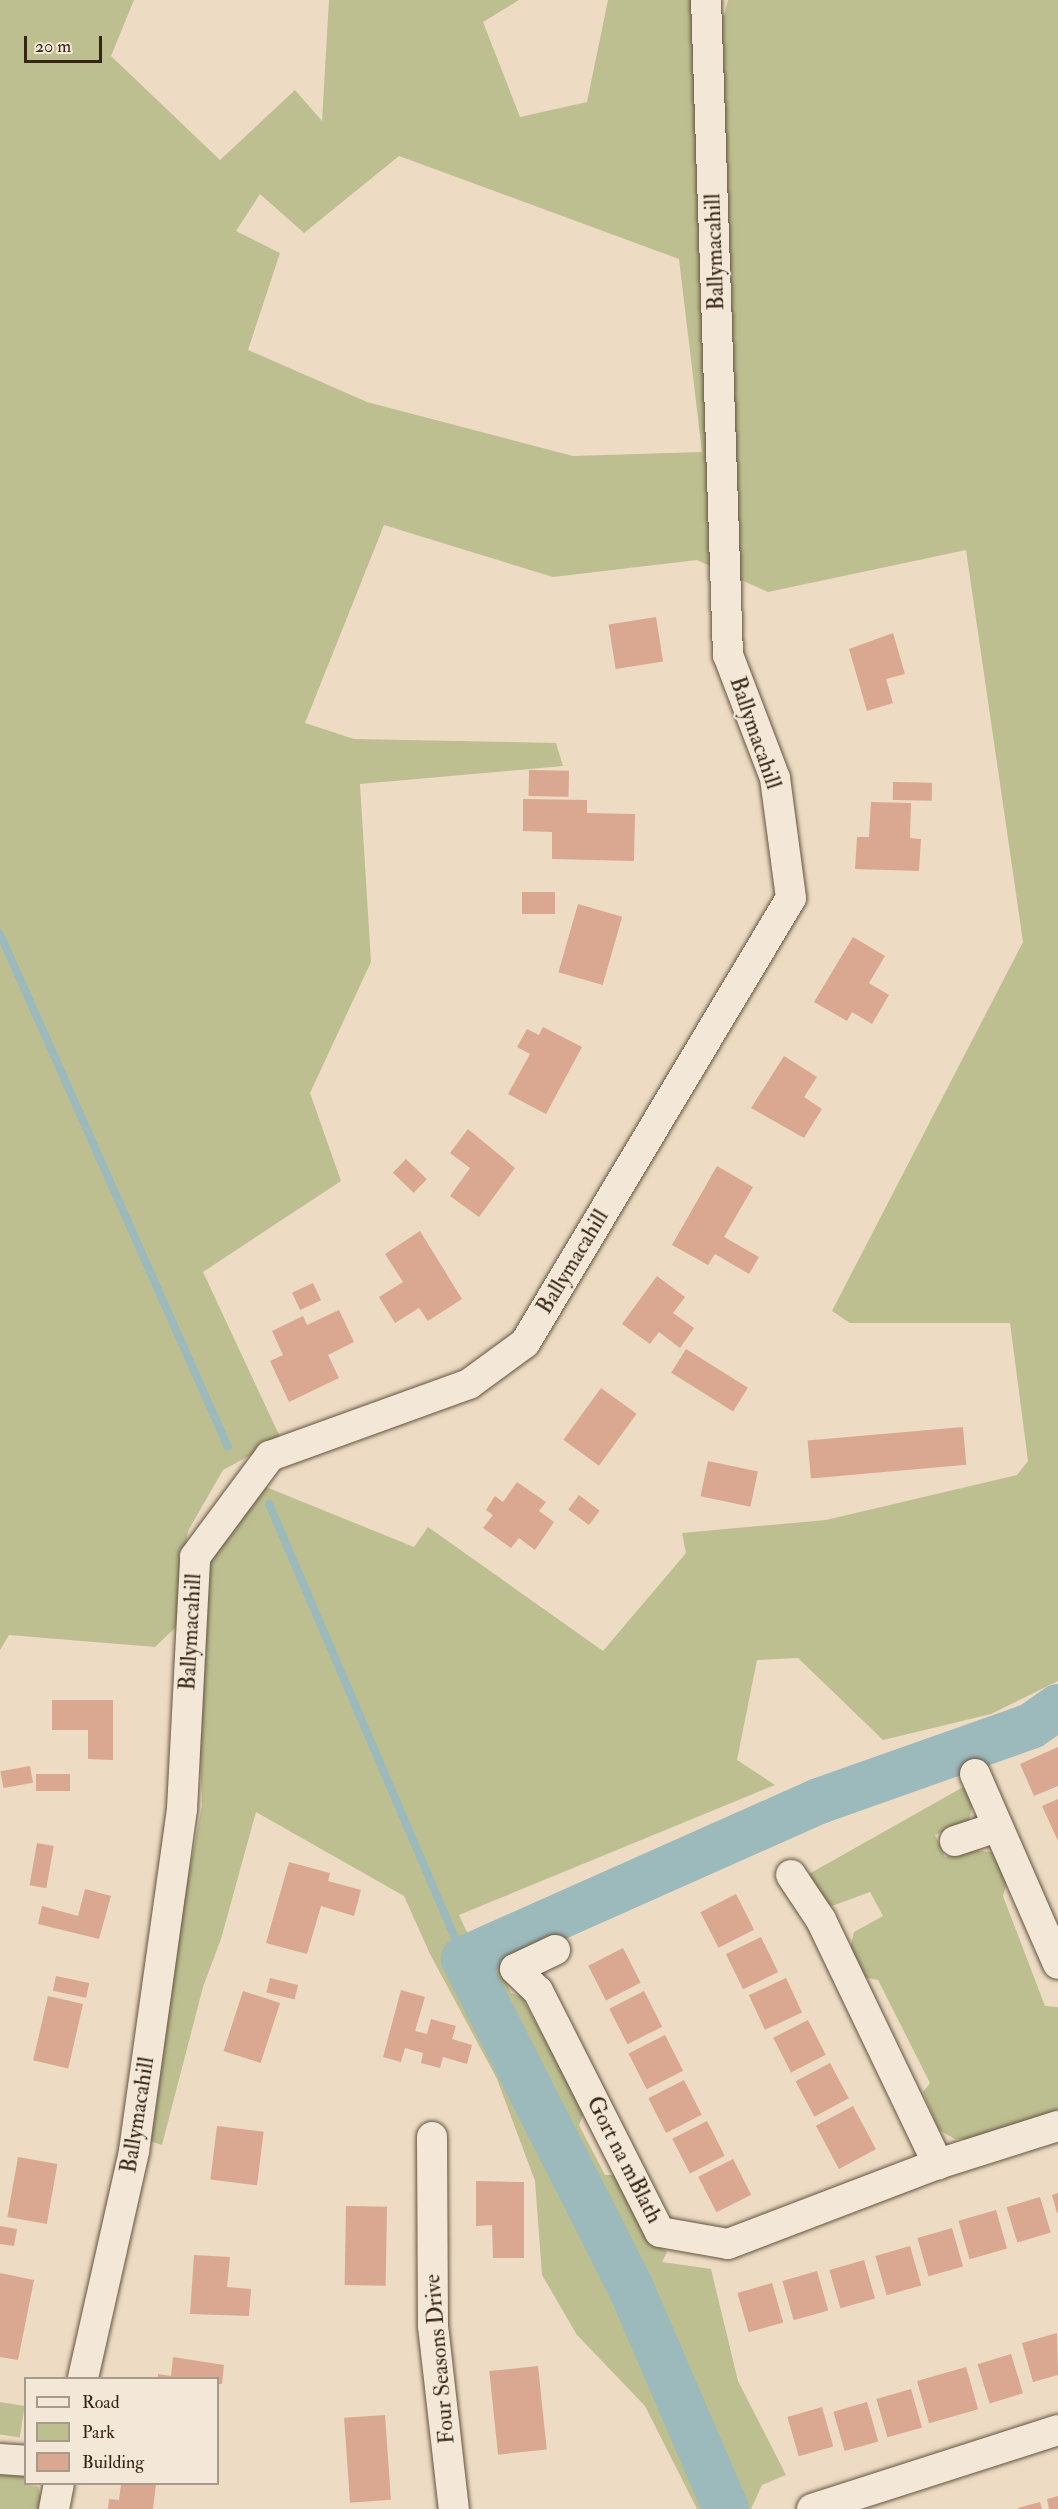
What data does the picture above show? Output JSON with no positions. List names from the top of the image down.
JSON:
{
  "streets": {
    "street": ["Ballymacahill", "Gort na mBlath", "Four Seasons Drive"]
  },
  "legend": ["Road", "Park", "Building"],
  "scale_bar": "20 m"
}
